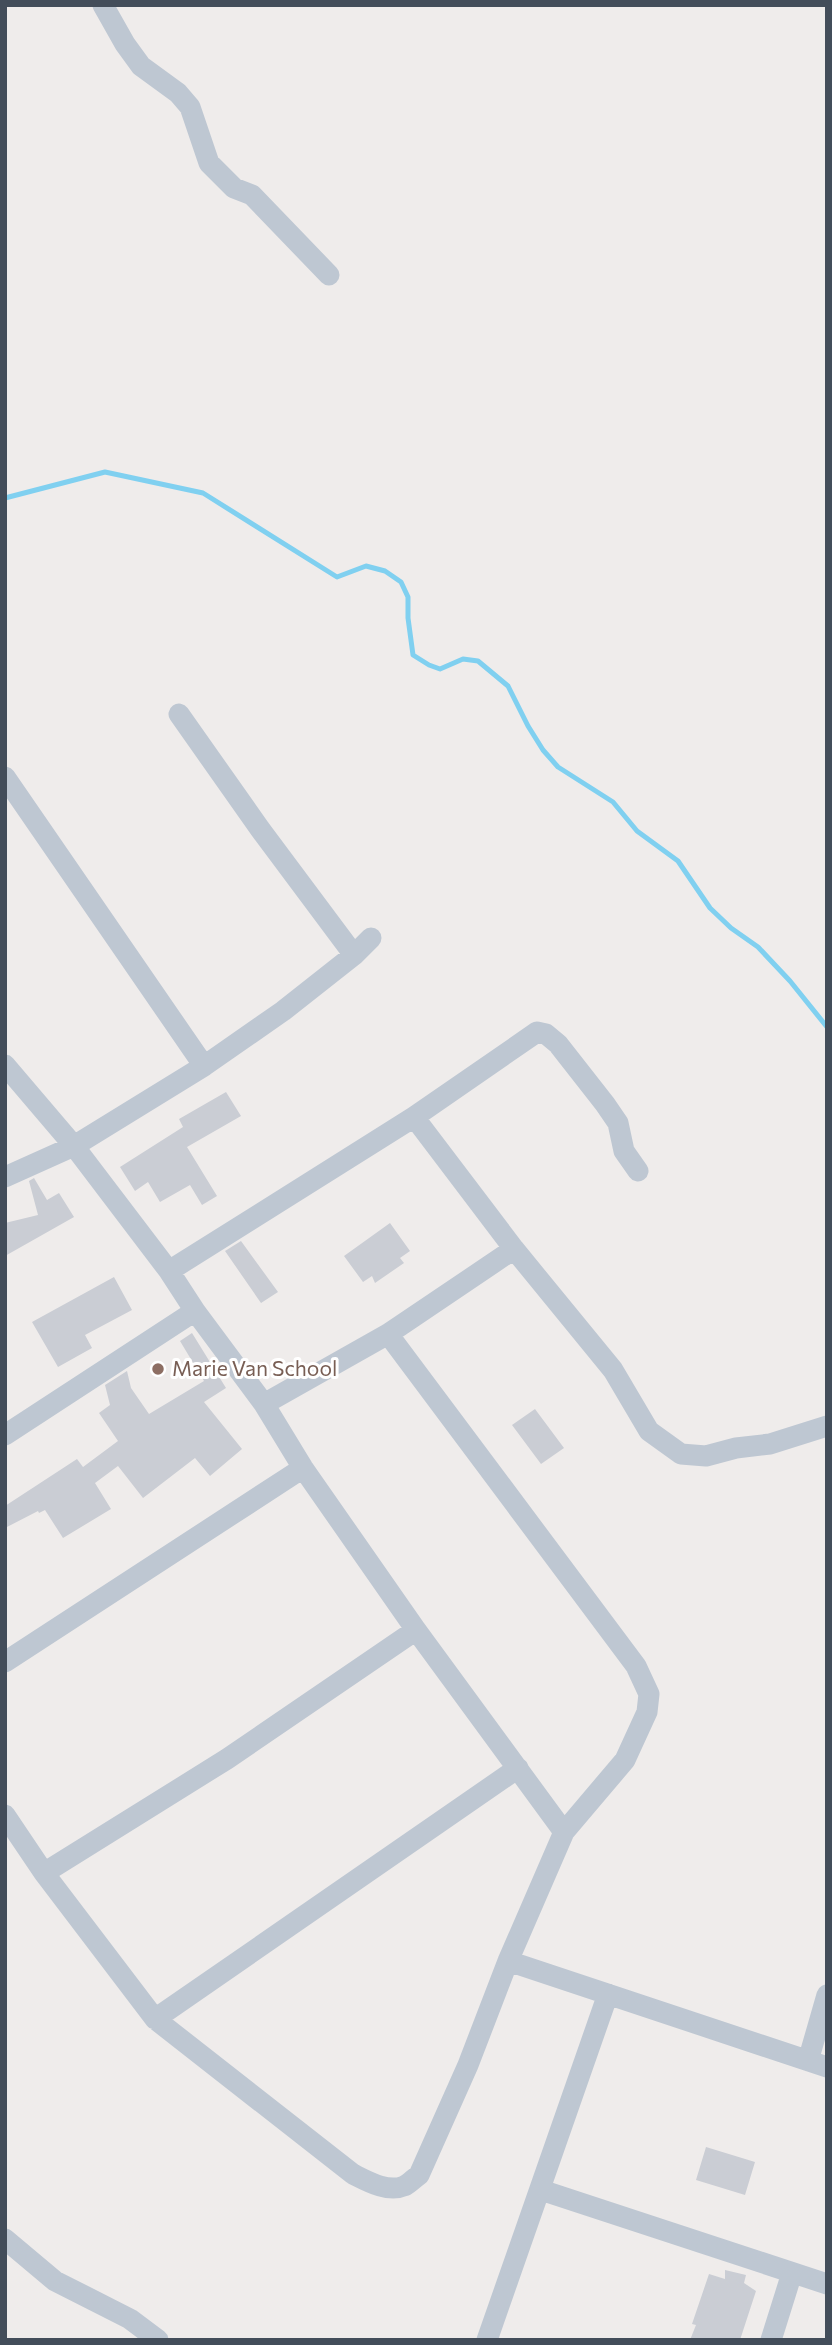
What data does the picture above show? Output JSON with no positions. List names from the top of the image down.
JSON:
{
  "places": ["Marie Van School"]
}
